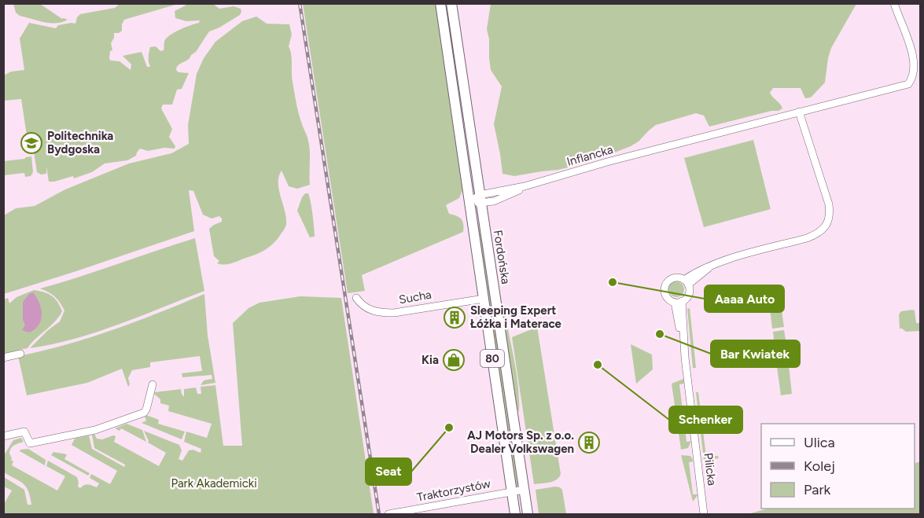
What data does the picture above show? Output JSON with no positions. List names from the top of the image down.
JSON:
{
  "streets": {
    "main road": ["Fordońska", "80"],
    "street": [
      "Inflancka",
      "Sucha",
      "Pilicka",
      "Traktorzystów"
    ]
  },
  "crossings": [
    ["Inflancka", "Fordońska"],
    ["Fordońska", "Sucha"],
    ["Fordońska", "Traktorzystów"]
  ],
  "parks": ["Park Akademicki"],
  "places": {
    "school or university": ["Politechnika Bydgoska"],
    "other": [
      "Aaaa Auto",
      "Bar Kwiatek",
      "Schenker",
      "Seat"
    ],
    "building": ["Sleeping Expert Łóżka i Materace", "AJ Motors Sp. z o.o. Dealer Volkswagen"],
    "shop": ["Kia"]
  },
  "legend": ["Ulica", "Kolej", "Park"]
}
